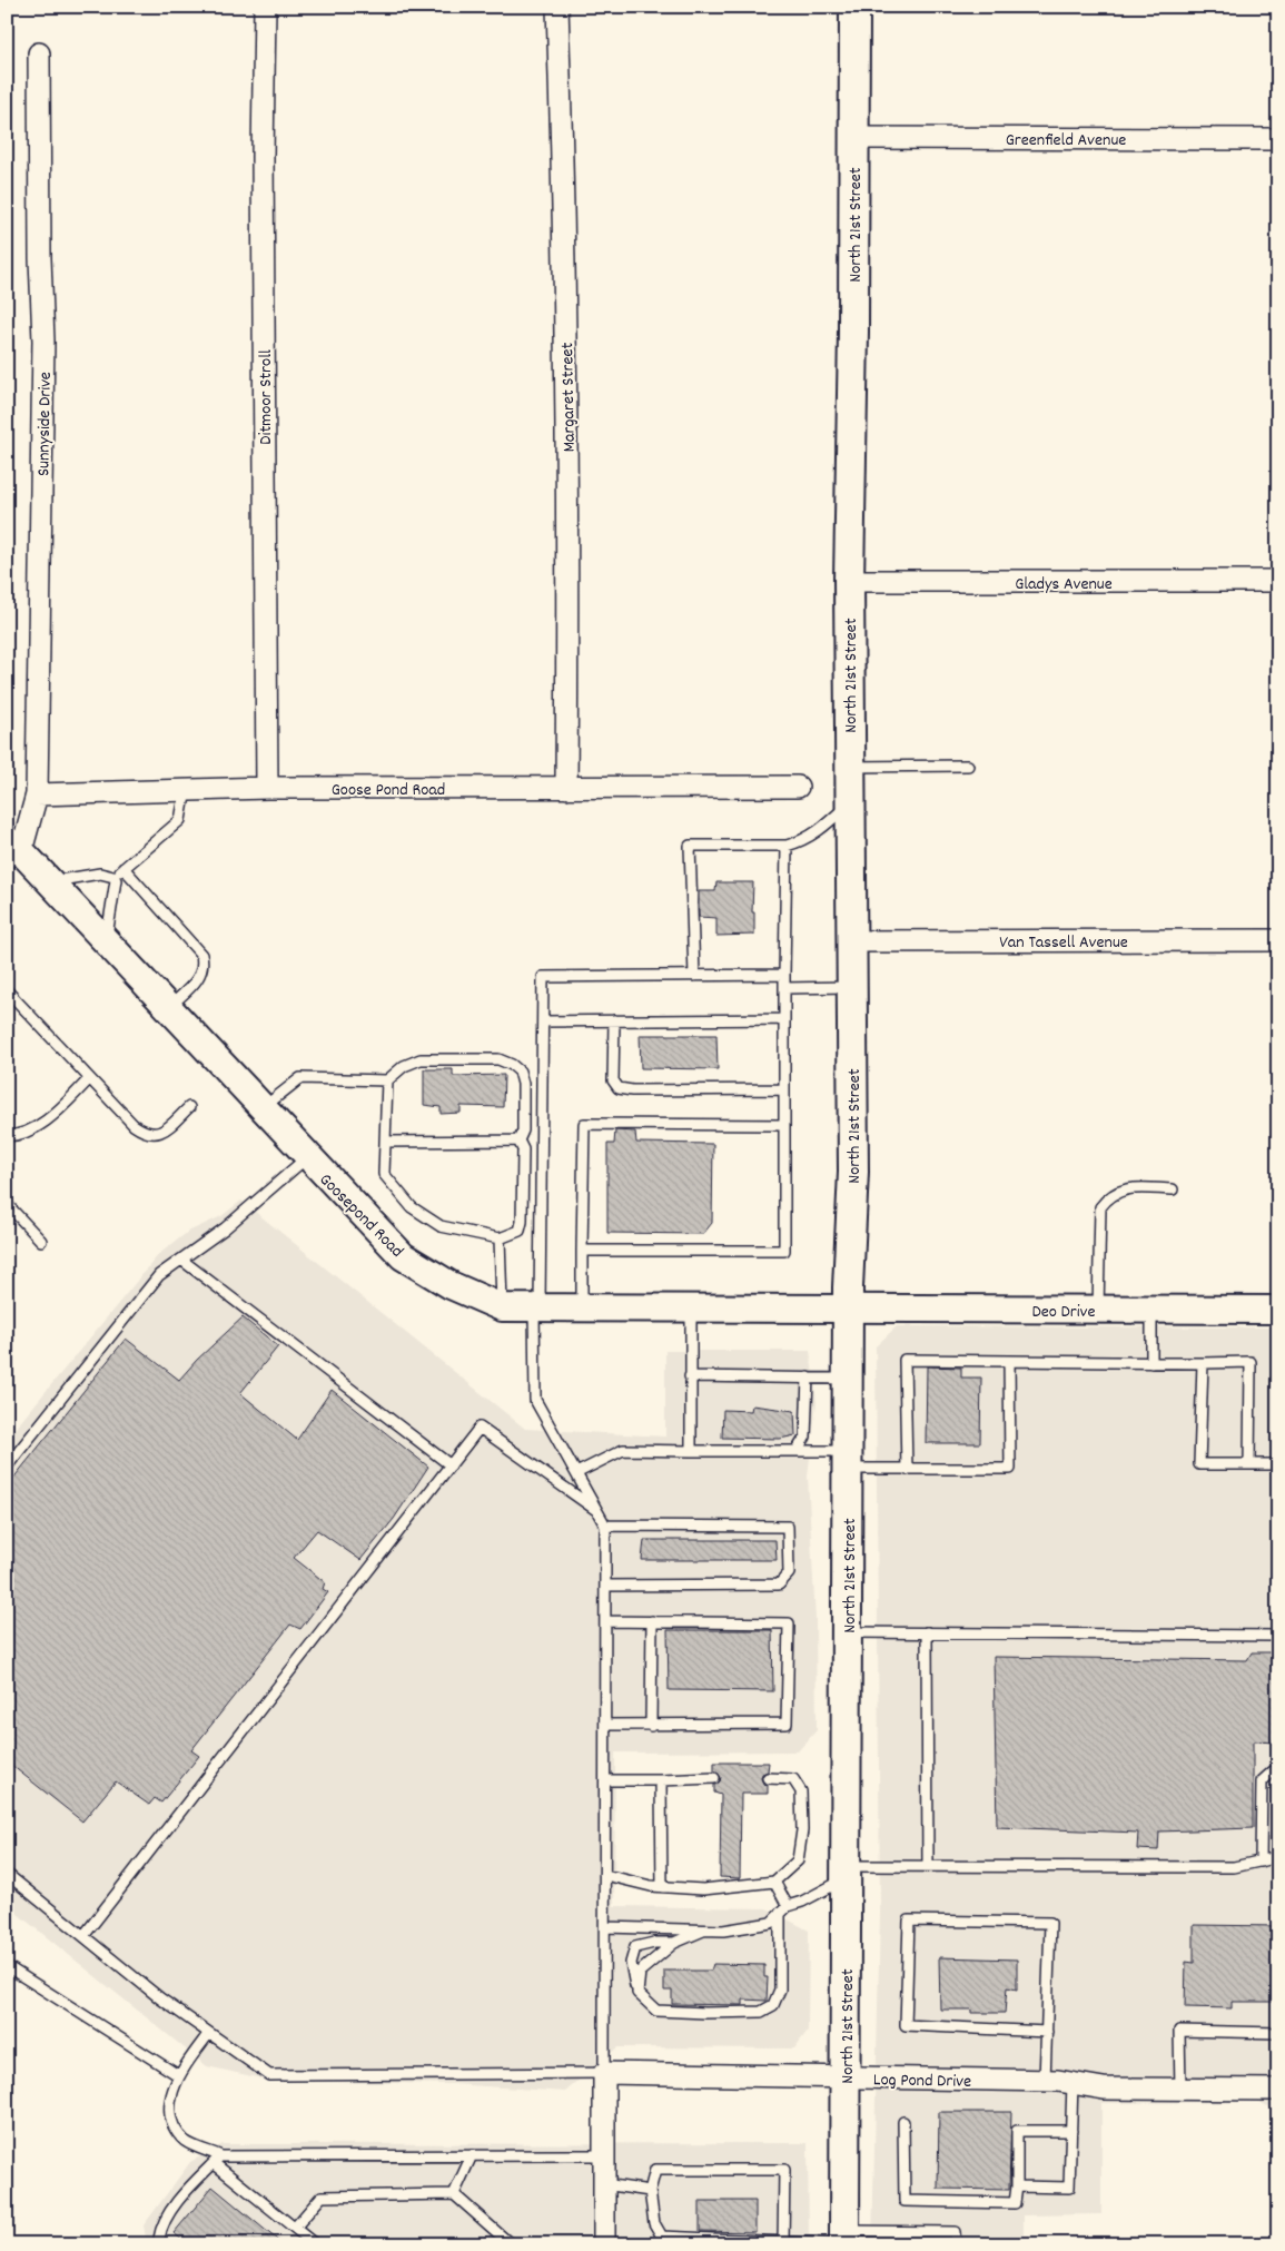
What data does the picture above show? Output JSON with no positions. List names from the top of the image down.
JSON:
{
  "streets": {
    "main road": ["North 21st Street"],
    "street": [
      "Greenfield Avenue",
      "Ditmoor Stroll",
      "Margaret Street",
      "Sunnyside Drive",
      "Gladys Avenue",
      "Goose Pond Road",
      "Van Tassell Avenue",
      "Goosepond Road",
      "Deo Drive",
      "Log Pond Drive"
    ]
  },
  "crossings": [
    ["Greenfield Avenue", "North 21st Street"],
    ["North 21st Street", "Gladys Avenue"],
    ["North 21st Street", "Van Tassell Avenue"],
    ["North 21st Street", "Goosepond Road"],
    ["North 21st Street", "Deo Drive"],
    ["North 21st Street", "Log Pond Drive"],
    ["Ditmoor Stroll", "Goose Pond Road"],
    ["Margaret Street", "Goose Pond Road"],
    ["Sunnyside Drive", "Goose Pond Road"],
    ["Goosepond Road", "Deo Drive"]
  ]
}
